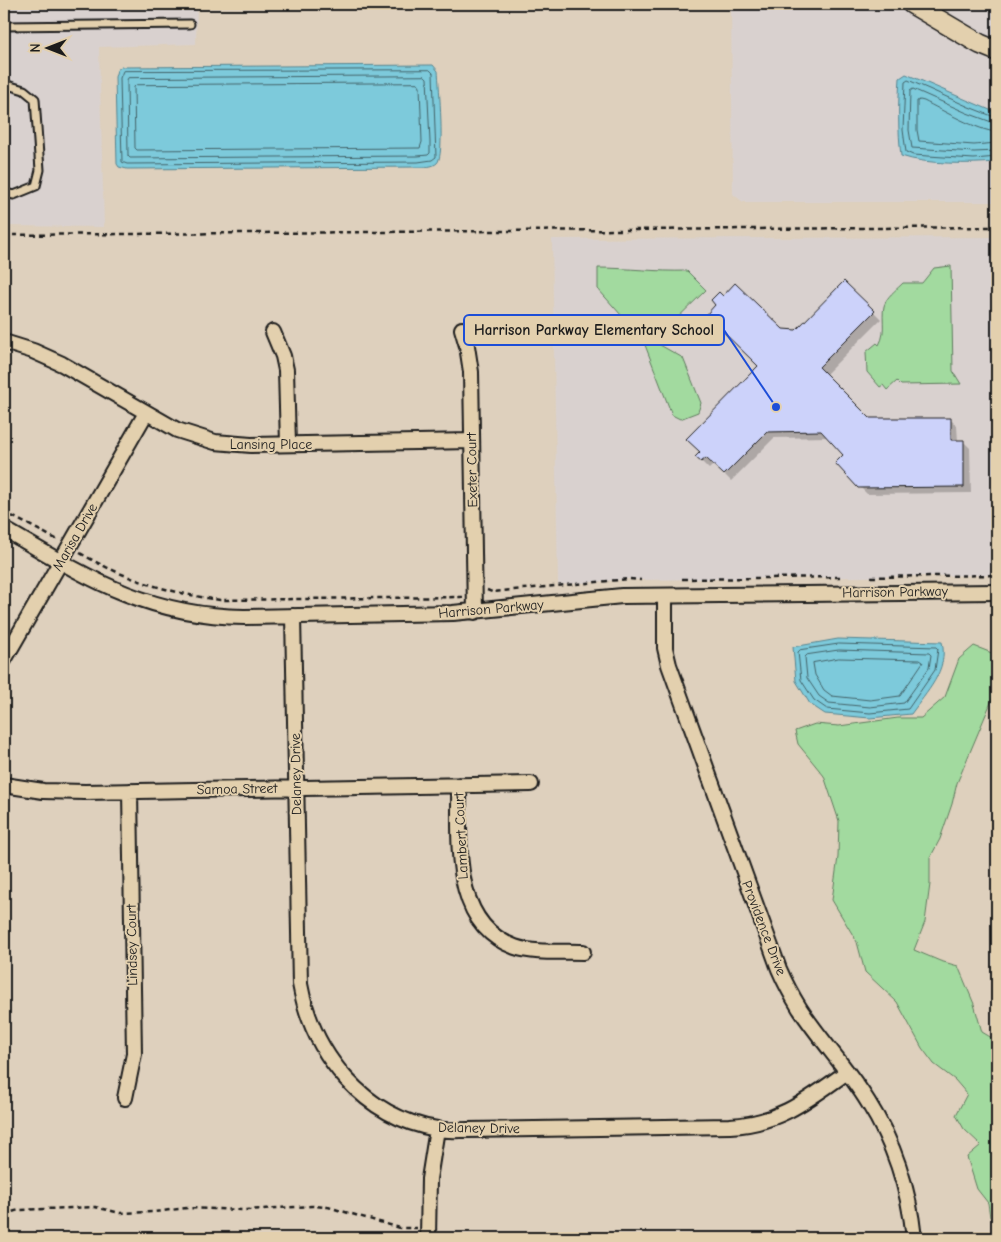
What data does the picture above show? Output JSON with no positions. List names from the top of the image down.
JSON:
{
  "streets": {
    "street": [
      "Lansing Place",
      "Exeter Court",
      "Marisa Drive",
      "Harrison Parkway",
      "Delaney Drive",
      "Samoa Street",
      "Lambert Court",
      "Providence Drive",
      "Lindsey Court"
    ]
  },
  "crossings": [
    ["Lansing Place", "Exeter Court"],
    ["Lansing Place", "Marisa Drive"],
    ["Exeter Court", "Harrison Parkway"],
    ["Marisa Drive", "Harrison Parkway"],
    ["Harrison Parkway", "Delaney Drive"],
    ["Harrison Parkway", "Providence Drive"],
    ["Delaney Drive", "Samoa Street"],
    ["Delaney Drive", "Providence Drive"],
    ["Samoa Street", "Lambert Court"],
    ["Samoa Street", "Lindsey Court"]
  ],
  "places": ["Harrison Parkway Elementary School"],
  "north": "left"
}
